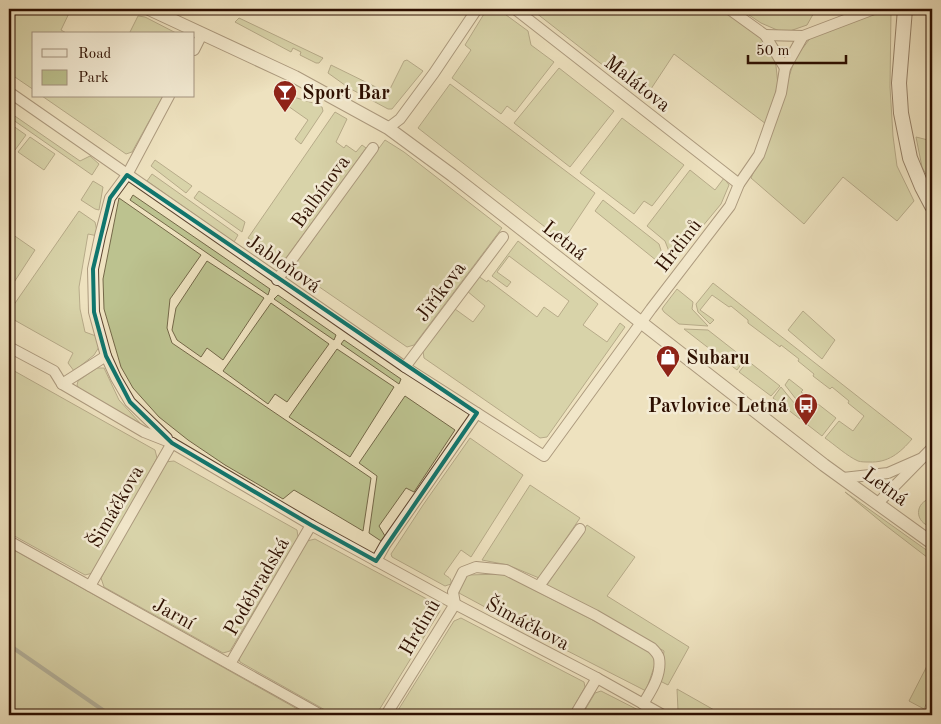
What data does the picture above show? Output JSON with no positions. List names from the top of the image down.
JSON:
{
  "streets": {
    "street": [
      "Malátova",
      "Balbínova",
      "Letná",
      "Hrdinů",
      "Jabloňová",
      "Jiříkova",
      "Šimáčkova",
      "Poděbradská",
      "Jarní"
    ]
  },
  "crossings": [
    ["Malátova", "Hrdinů"],
    ["Balbínova", "Jabloňová"],
    ["Letná", "Hrdinů"],
    ["Hrdinů", "Jabloňová"],
    ["Hrdinů", "Šimáčkova"],
    ["Jabloňová", "Jiříkova"],
    ["Šimáčkova", "Poděbradská"],
    ["Šimáčkova", "Jarní"],
    ["Poděbradská", "Jarní"]
  ],
  "places": {
    "bar": ["Sport Bar"],
    "shop": ["Subaru"],
    "bus stop": ["Pavlovice Letná"]
  },
  "legend": ["Road", "Park"],
  "scale_bar": "50 m"
}
